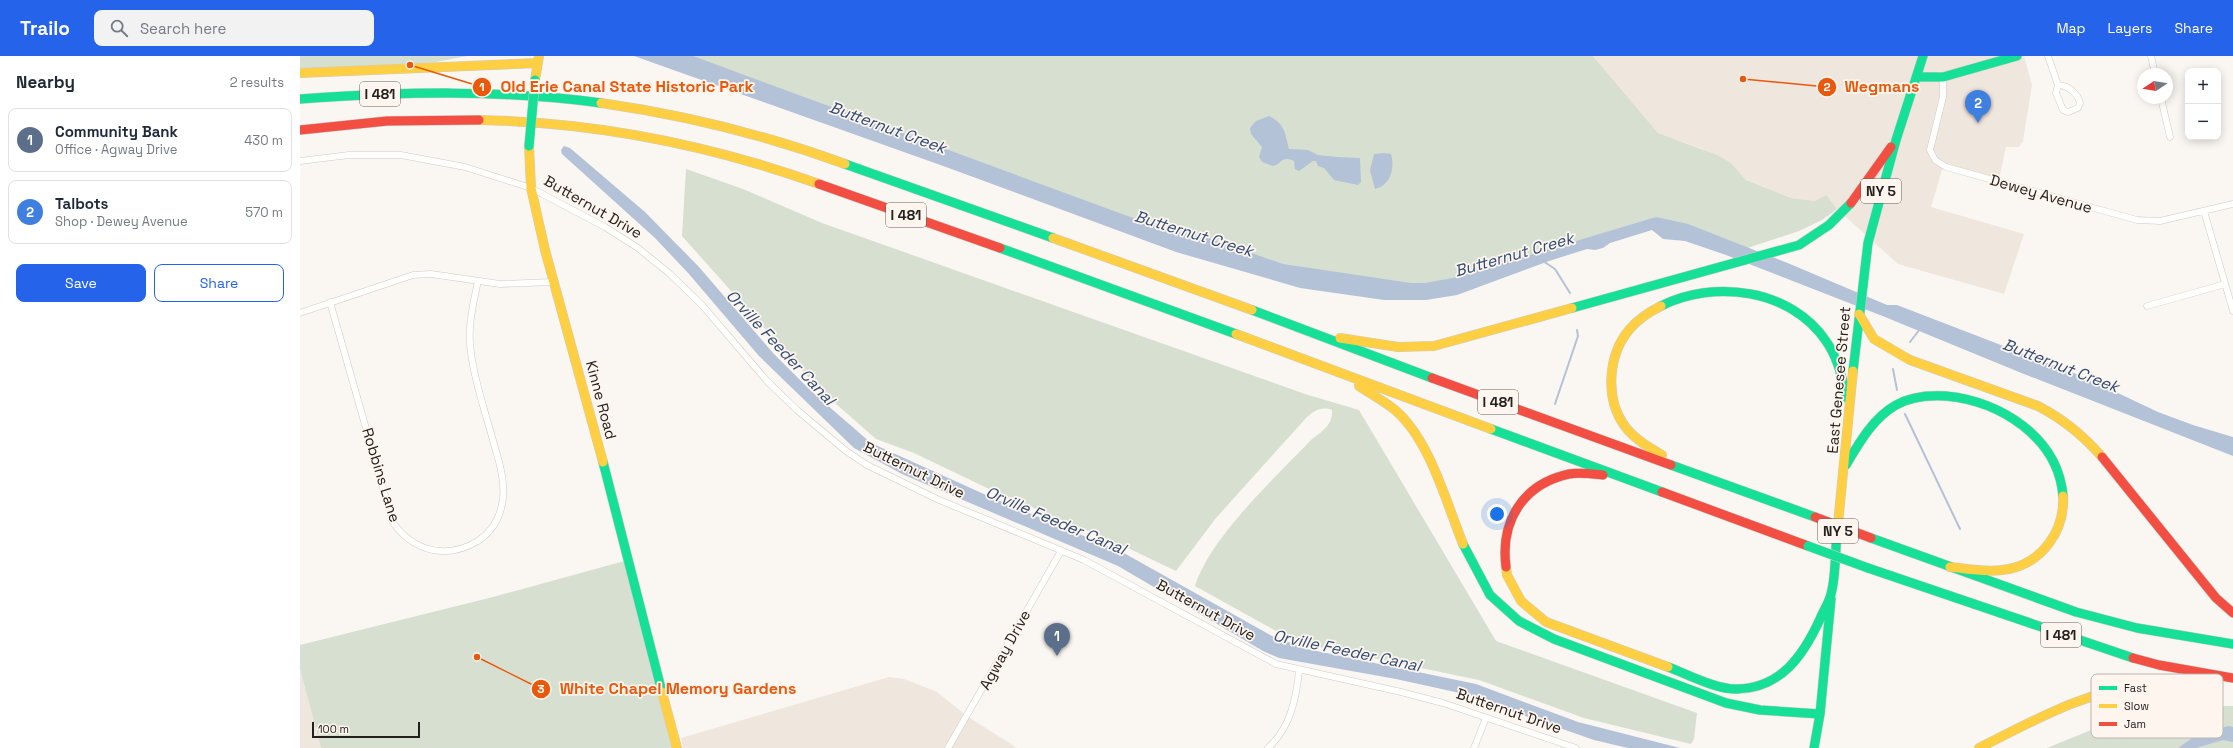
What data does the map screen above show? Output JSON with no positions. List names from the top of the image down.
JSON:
{
  "streets": {
    "main road": [
      "I 481",
      "NY 5",
      "East Genesee Street",
      "Kinne Road"
    ],
    "street": [
      "Dewey Avenue",
      "Butternut Drive",
      "Robbins Lane",
      "Agway Drive"
    ]
  },
  "crossings": [
    ["Butternut Drive", "Kinne Road"],
    ["Butternut Drive", "Agway Drive"]
  ],
  "water": ["Butternut Creek", "Orville Feeder Canal"],
  "places": ["Old Erie Canal State Historic Park", "Wegmans", "White Chapel Memory Gardens"],
  "legend": ["Fast", "Slow", "Jam"],
  "scale_bar": "100 m",
  "north": "left",
  "page": {
    "header": "Trailo",
    "search": "Search here",
    "nav": ["Map", "Layers", "Share"],
    "heading": ["Nearby", "2 results"],
    "map_buttons": ["+", "−"],
    "pins": ["2", "1"],
    "list": [
      {
        "mark": "1",
        "name": "Community Bank",
        "note": "Office · Agway Drive",
        "value": "430 m"
      },
      {
        "mark": "2",
        "name": "Talbots",
        "note": "Shop · Dewey Avenue",
        "value": "570 m"
      }
    ],
    "buttons": ["Save", "Share"],
    "scale": "100 m"
  }
}
